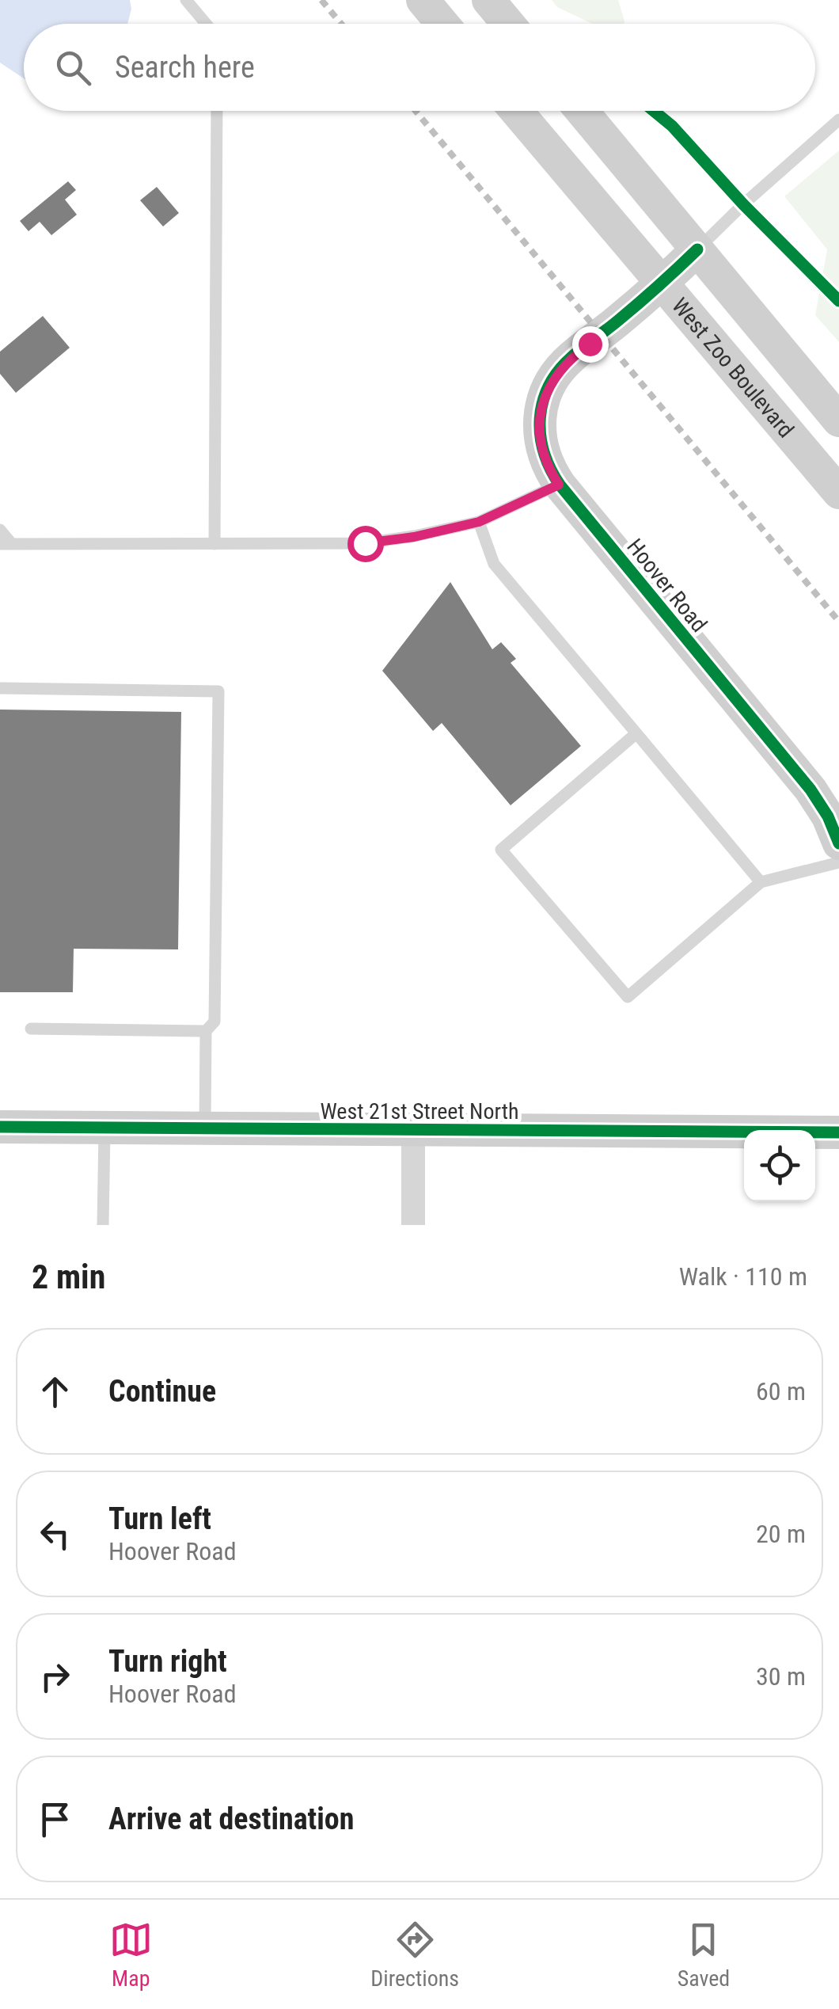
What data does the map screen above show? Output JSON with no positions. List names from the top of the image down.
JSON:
{
  "streets": {
    "street": ["West Zoo Boulevard", "Hoover Road", "West 21st Street North"]
  },
  "crossings": [
    ["West Zoo Boulevard", "Hoover Road"]
  ],
  "page": {
    "search": "Search here",
    "heading": ["2 min", "Walk · 110 m"],
    "list": [
      ["Continue", "60 m"],
      ["Turn left", "Hoover Road", "20 m"],
      ["Turn right", "Hoover Road", "30 m"],
      "Arrive at destination"
    ],
    "nav": ["Map", "Directions", "Saved"]
  }
}
